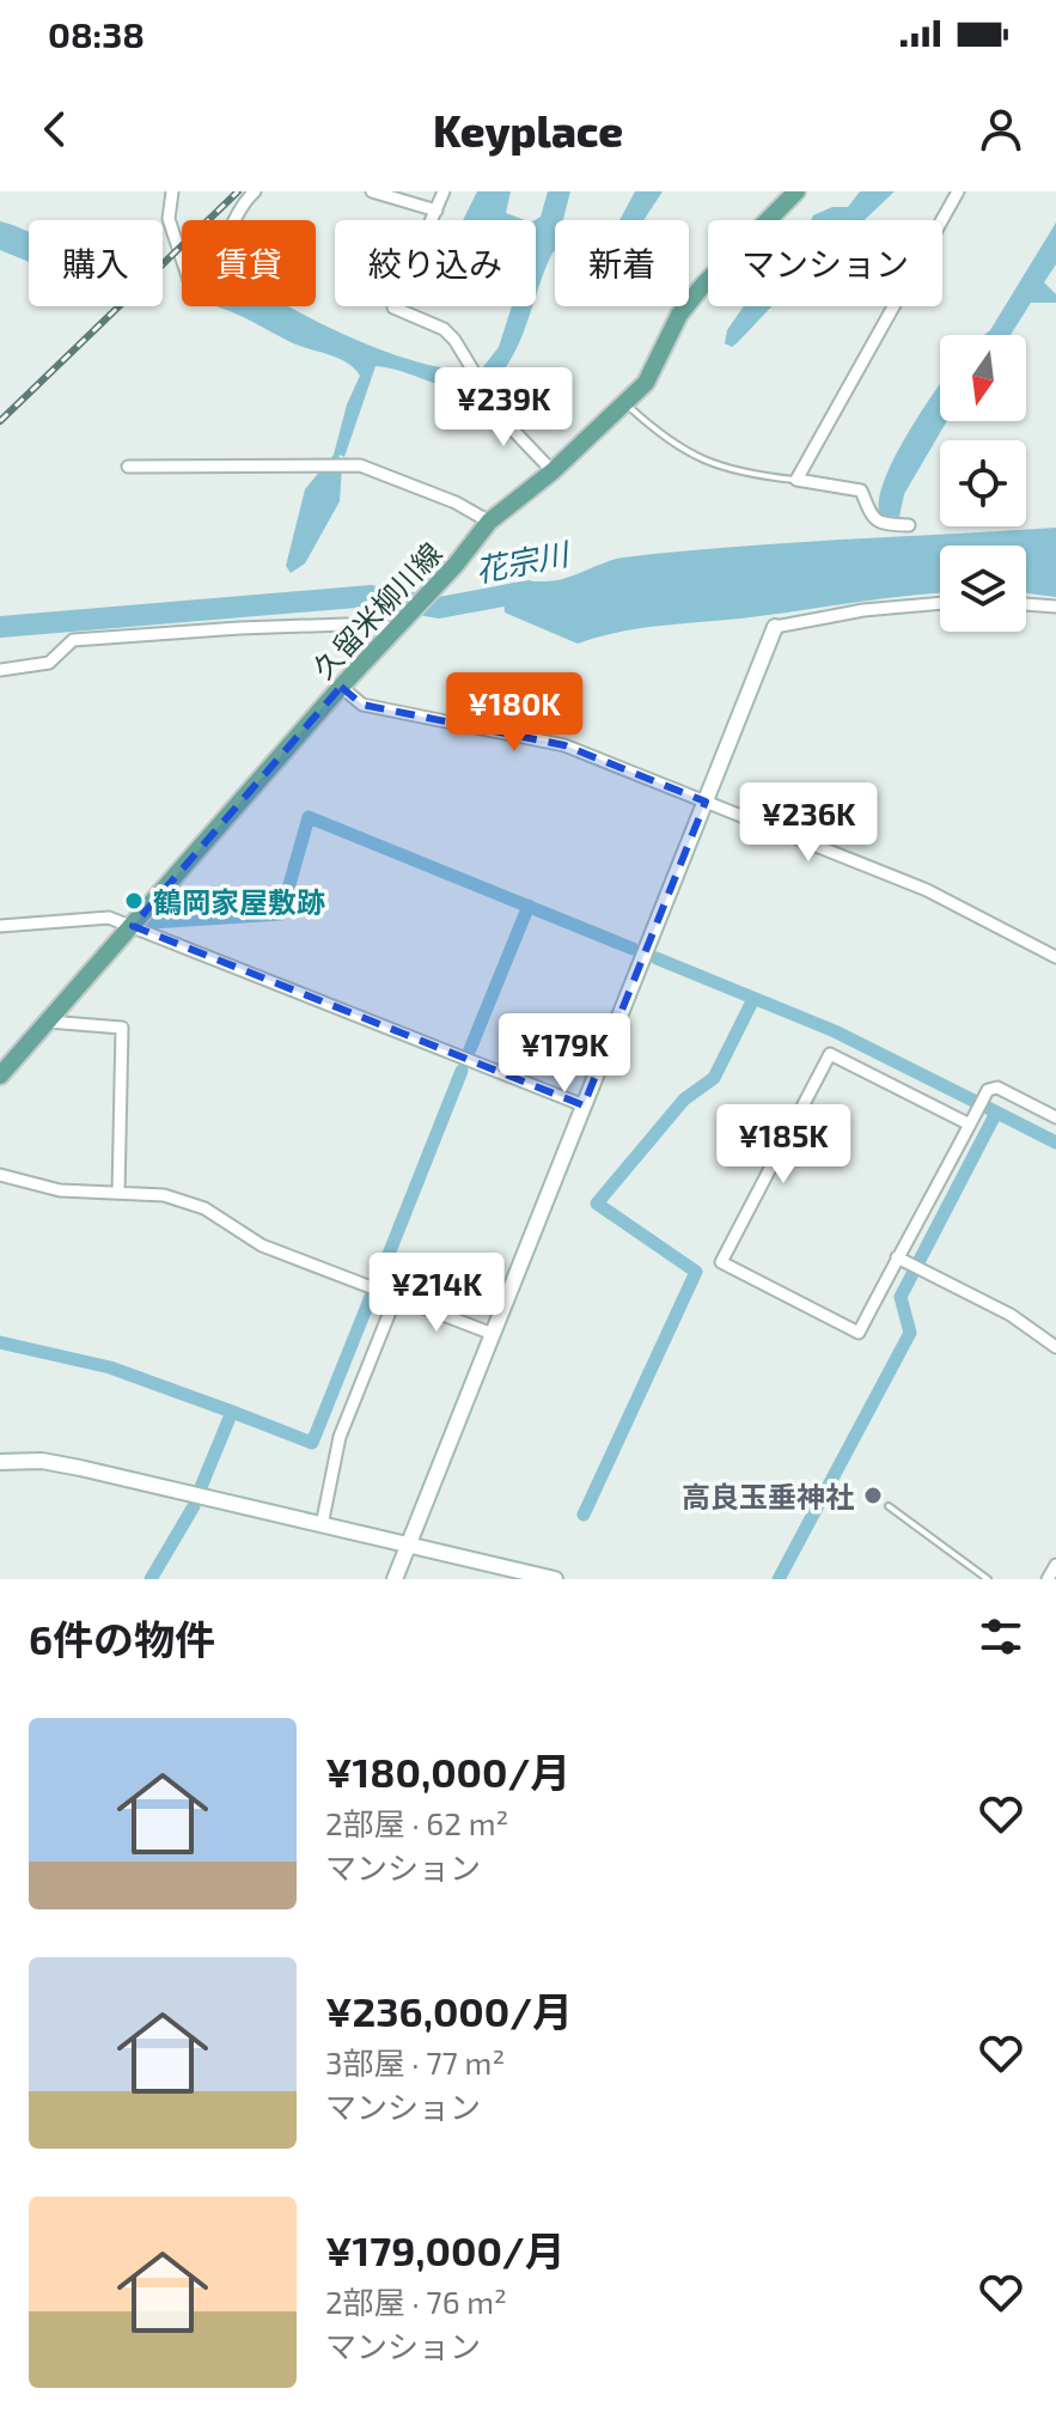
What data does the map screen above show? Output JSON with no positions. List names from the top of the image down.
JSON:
{
  "streets": {
    "main road": ["久留米柳川線"]
  },
  "water": ["花宗川"],
  "places": ["鶴岡家屋敷跡", "高良玉垂神社"],
  "north": "bottom",
  "page": {
    "status": "08:38",
    "header": "Keyplace",
    "chip": [
      "購入",
      "賃貸",
      "絞り込み",
      "新着",
      "マンション"
    ],
    "price": [
      "¥239K",
      "¥180K",
      "¥236K",
      "¥179K",
      "¥185K",
      "¥214K"
    ],
    "heading": "6件の物件",
    "list": [
      {
        "name": "¥180,000/月",
        "note": "2部屋 · 62 m² · マンション"
      },
      {
        "name": "¥236,000/月",
        "note": "3部屋 · 77 m² · マンション"
      },
      {
        "name": "¥179,000/月",
        "note": "2部屋 · 76 m² · マンション"
      }
    ]
  }
}
